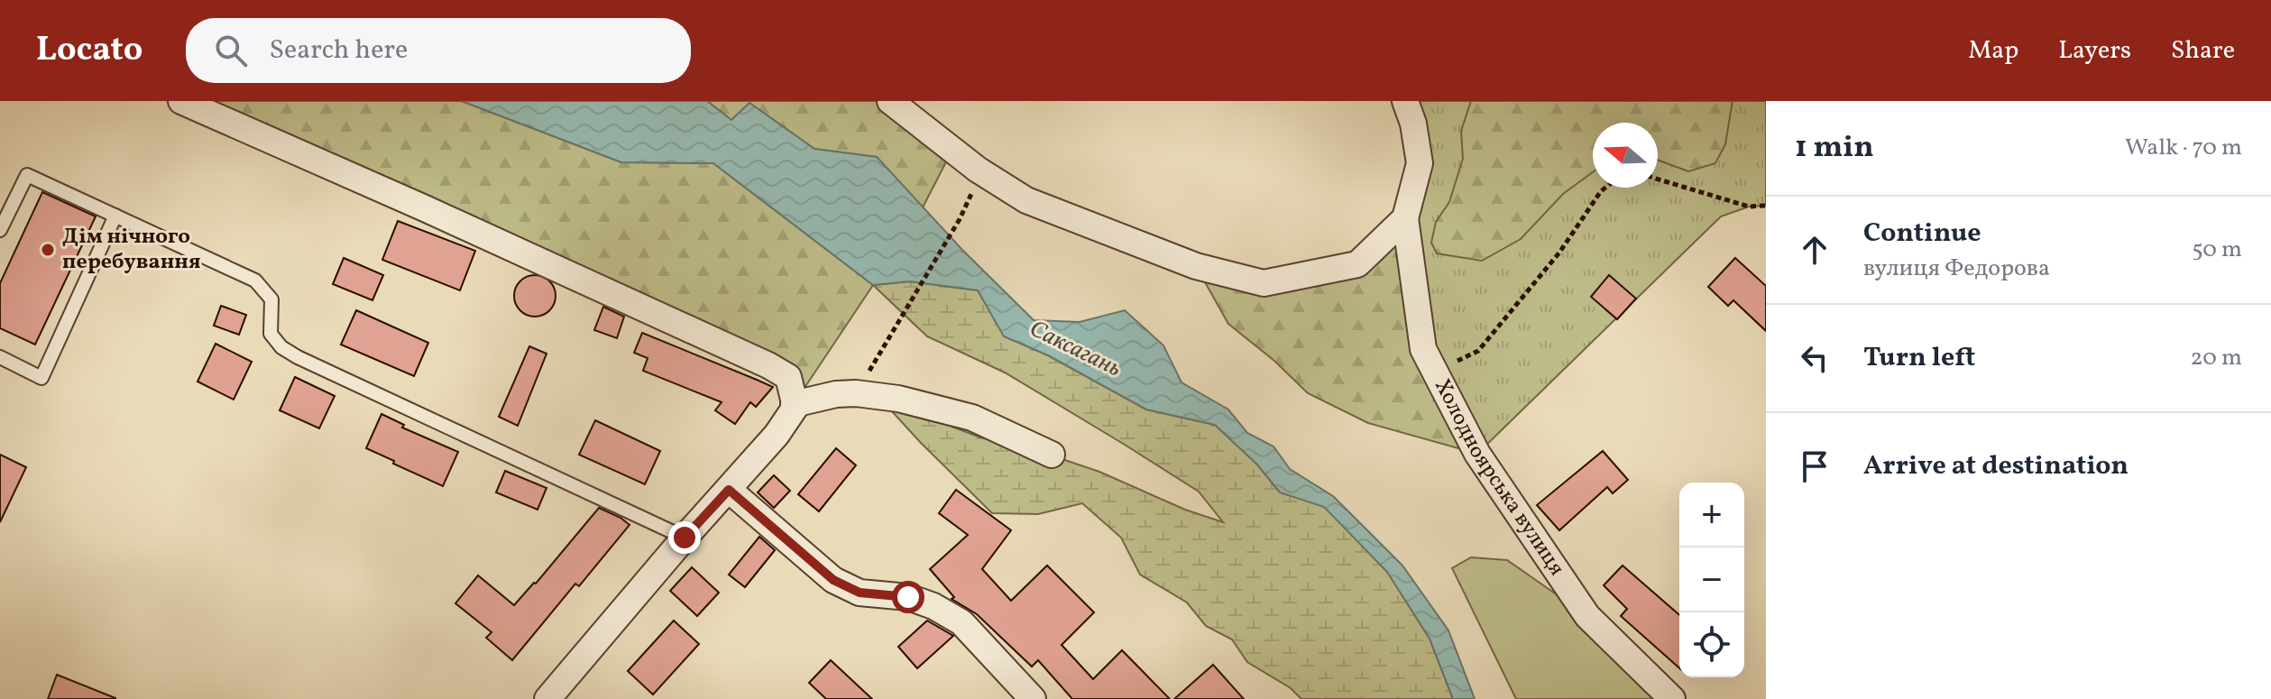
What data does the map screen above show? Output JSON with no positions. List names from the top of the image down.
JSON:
{
  "streets": {
    "street": ["Холодноярська вулиця"]
  },
  "water": ["Саксагань"],
  "places": ["Дім нічного перебування"],
  "north": "left",
  "page": {
    "header": "Locato",
    "search": "Search here",
    "nav": ["Map", "Layers", "Share"],
    "heading": ["1 min", "Walk · 70 m"],
    "list": [
      ["Continue", "вулиця Федорова", "50 m"],
      ["Turn left", "20 m"],
      "Arrive at destination"
    ],
    "map_buttons": ["+", "−"]
  }
}
